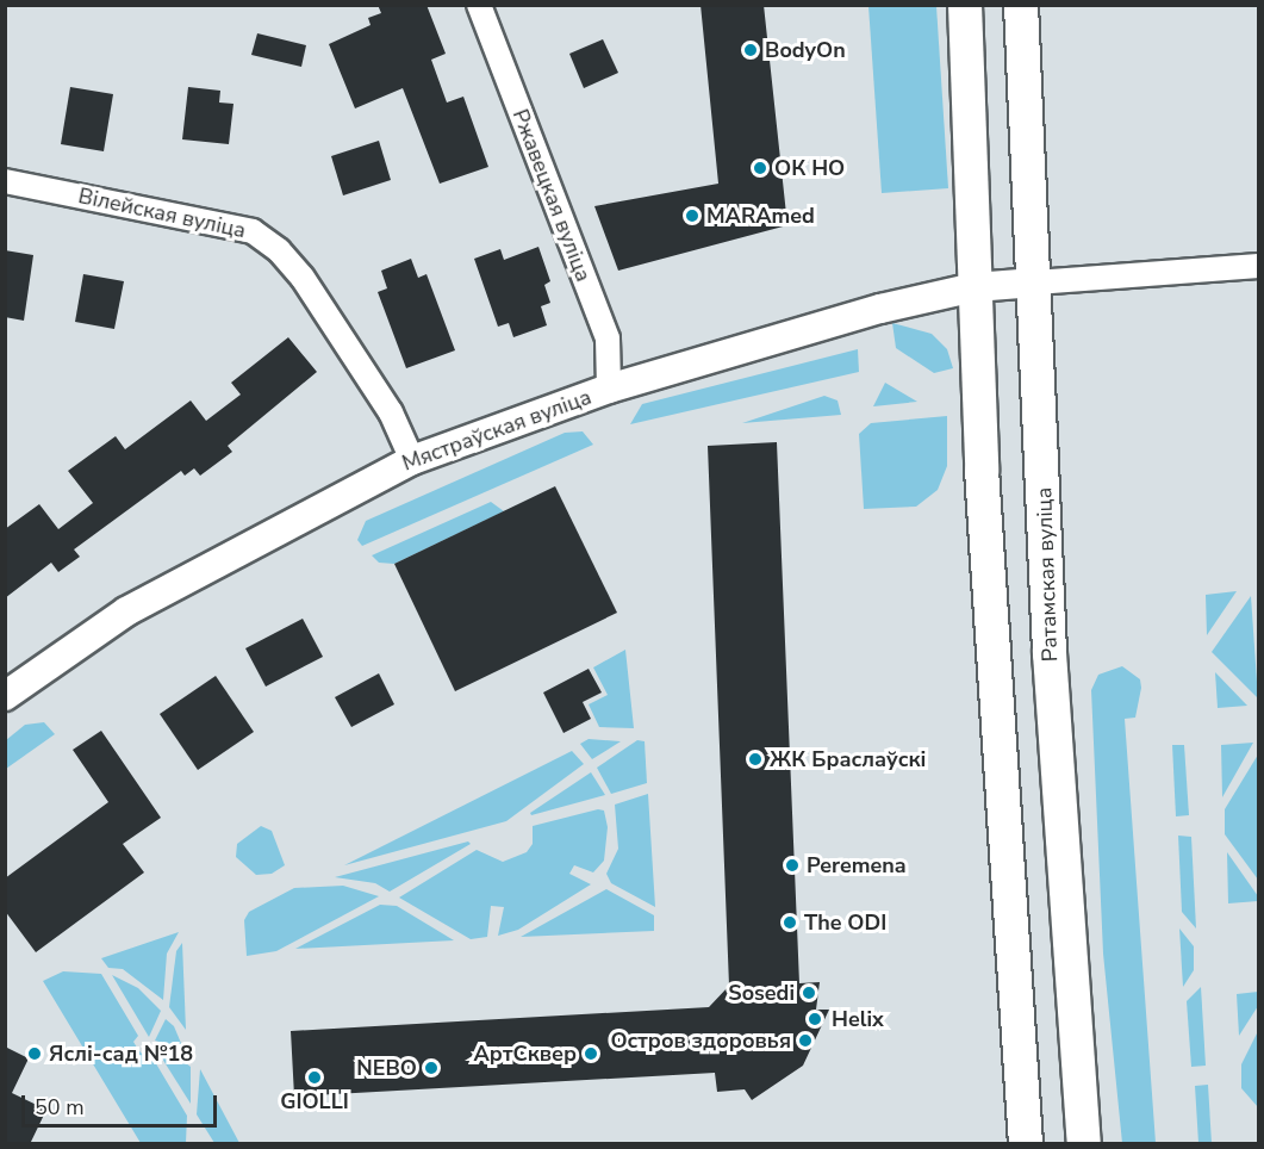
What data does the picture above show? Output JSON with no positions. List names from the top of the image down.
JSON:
{
  "streets": {
    "main road": ["Ратамская вуліца"],
    "street": ["Ржавецкая вуліца", "Вілейская вуліца", "Мястраўская вуліца"]
  },
  "crossings": [
    ["Ржавецкая вуліца", "Мястраўская вуліца"],
    ["Вілейская вуліца", "Мястраўская вуліца"],
    ["Мястраўская вуліца", "Ратамская вуліца"]
  ],
  "places": [
    "BodyOn",
    "ОК НО",
    "MARAmed",
    "ЖК Браслаўскі",
    "Peremena",
    "The ODI",
    "Sosedi",
    "Helix",
    "Остров здоровья",
    "Яслі-сад №18",
    "АртСквер",
    "NEBO",
    "GIOLLI"
  ],
  "scale_bar": "50 m"
}
